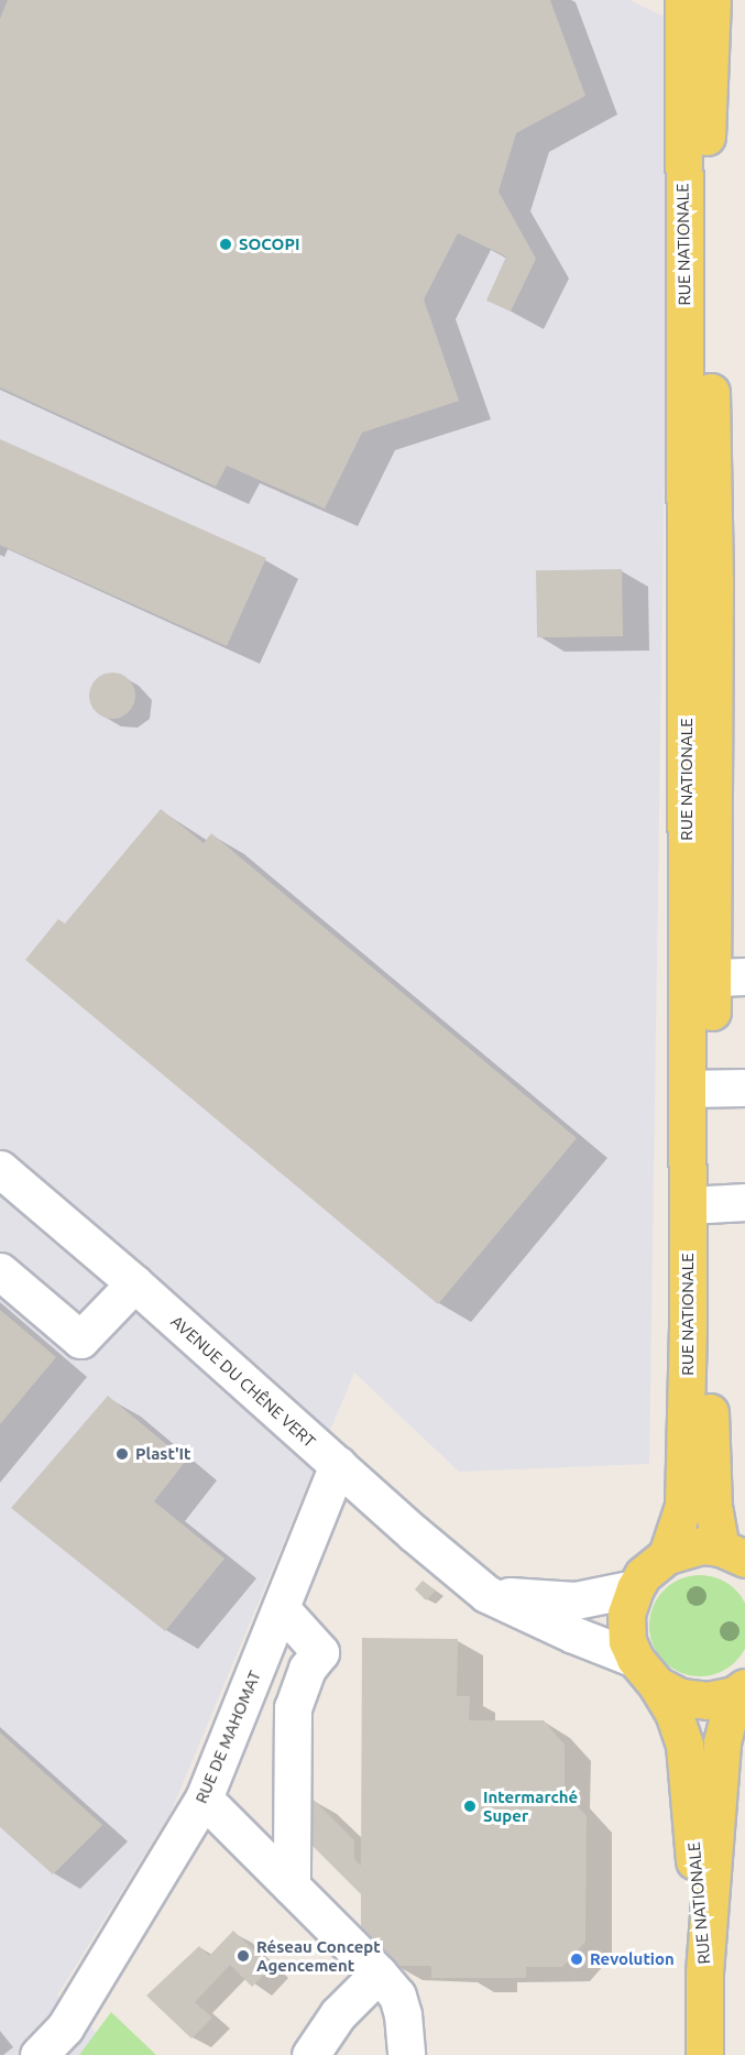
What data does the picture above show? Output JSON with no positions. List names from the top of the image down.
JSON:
{
  "streets": {
    "main road": ["RUE NATIONALE"],
    "street": ["AVENUE DU CHÊNE VERT", "RUE DE MAHOMAT"]
  },
  "crossings": [
    ["RUE NATIONALE", "AVENUE DU CHÊNE VERT"],
    ["AVENUE DU CHÊNE VERT", "RUE DE MAHOMAT"]
  ],
  "places": [
    "SOCOPI",
    "Plast'It",
    "Intermarché Super",
    "Réseau Concept Agencement",
    "Revolution"
  ]
}
